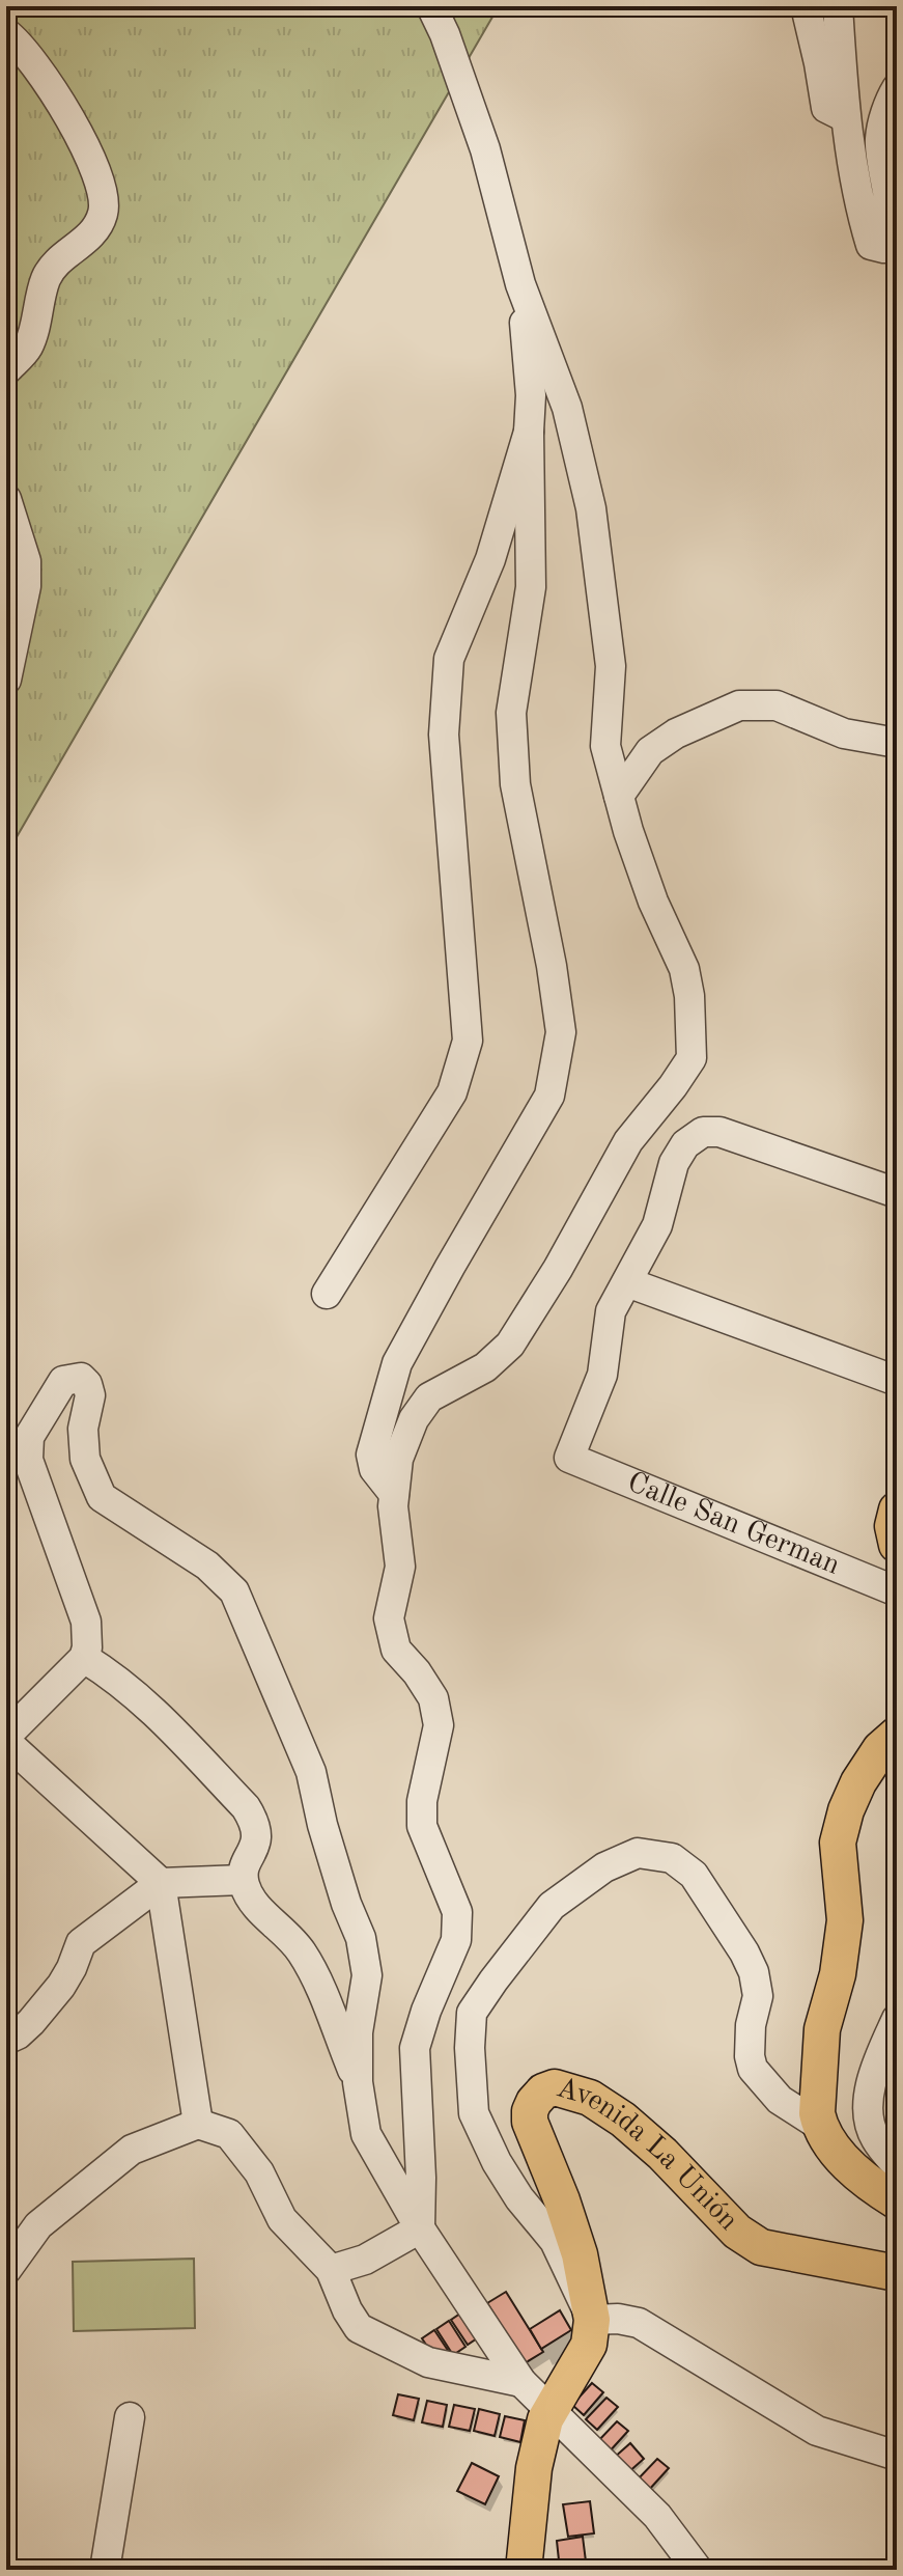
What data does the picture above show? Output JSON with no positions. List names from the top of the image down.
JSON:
{
  "streets": {
    "main road": ["Avenida La Unión"],
    "street": ["Calle San German"]
  }
}
